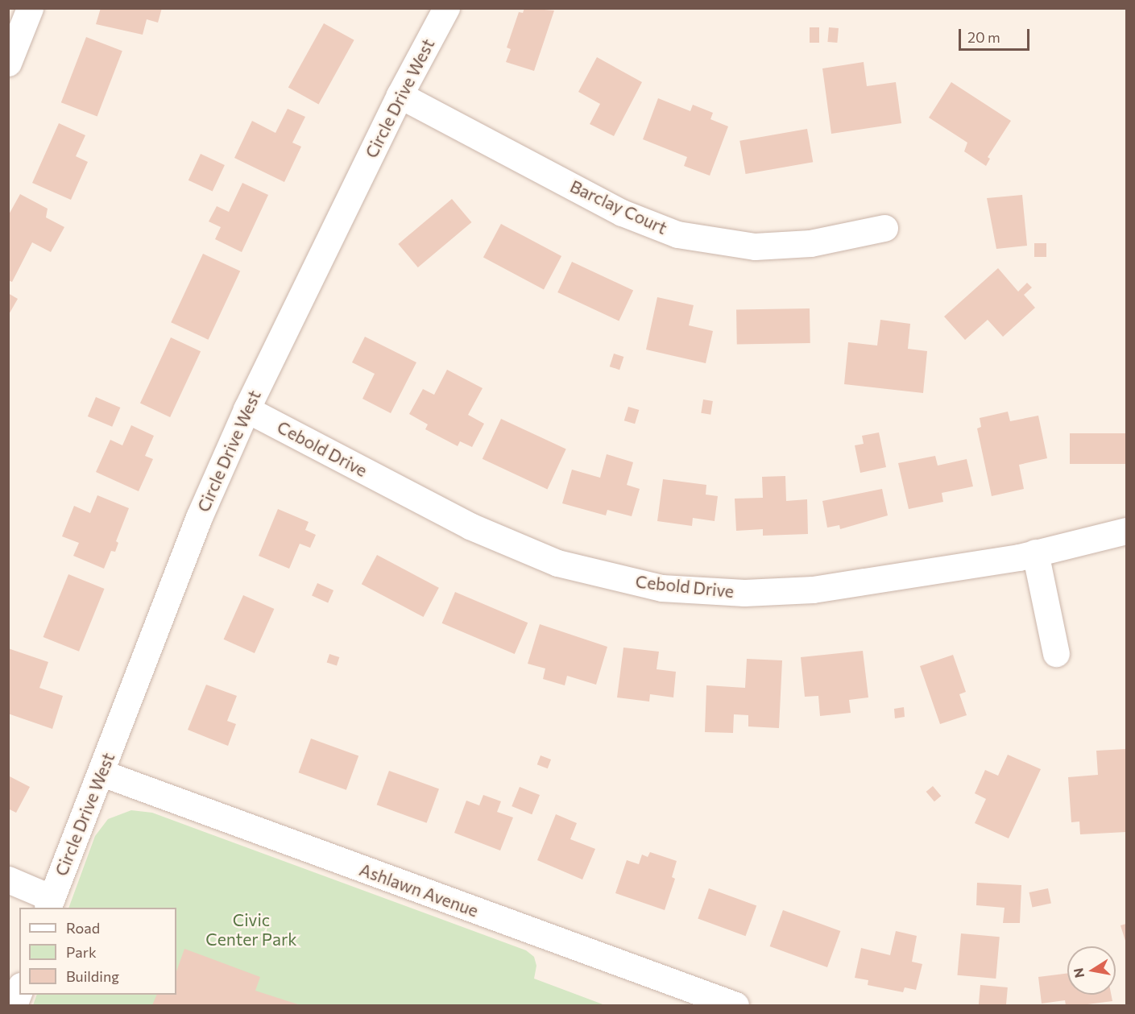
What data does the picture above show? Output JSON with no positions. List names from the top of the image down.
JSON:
{
  "streets": {
    "street": [
      "Circle Drive West",
      "Barclay Court",
      "Cebold Drive",
      "Ashlawn Avenue"
    ]
  },
  "crossings": [
    ["Circle Drive West", "Barclay Court"],
    ["Circle Drive West", "Cebold Drive"],
    ["Circle Drive West", "Ashlawn Avenue"]
  ],
  "parks": ["Civic Center Park"],
  "legend": ["Road", "Park", "Building"],
  "scale_bar": "20 m",
  "north": "left"
}
